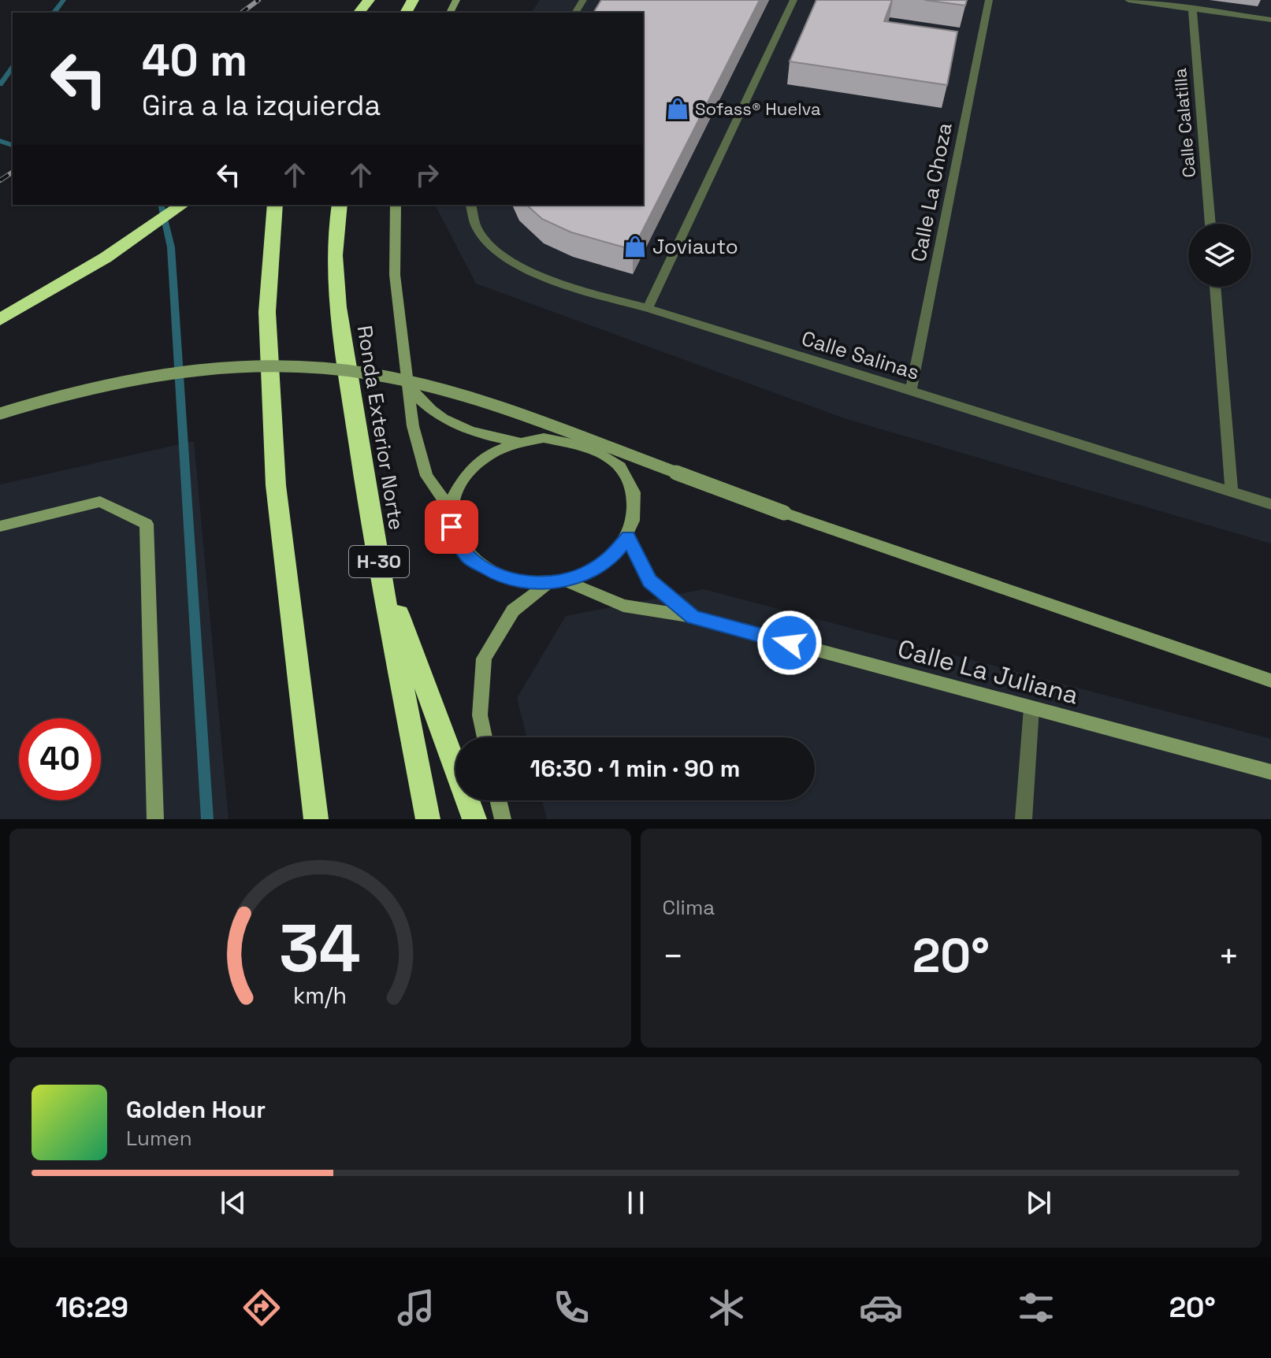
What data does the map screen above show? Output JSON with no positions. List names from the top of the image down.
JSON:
{
  "streets": {
    "highway": ["Ronda Exterior Norte", "H-30"],
    "street": [
      "Calle Calatilla",
      "Calle La Choza",
      "Calle Salinas",
      "Calle La Juliana"
    ]
  },
  "crossings": [
    ["Calle La Choza", "Calle Salinas"]
  ],
  "places": {
    "shop": ["Sofass® Huelva", "Joviauto"]
  },
  "page": {
    "turn": ["40 m", "Gira a la izquierda"],
    "limit": "40",
    "trip": "16:30 · 1 min · 90 m",
    "tile": "Clima",
    "heat": ["−", "20°", "+"],
    "song": ["Golden Hour", "Lumen"],
    "tabs": ["16:29", "20°"],
    "gauge": ["34", "km/h"]
  }
}
